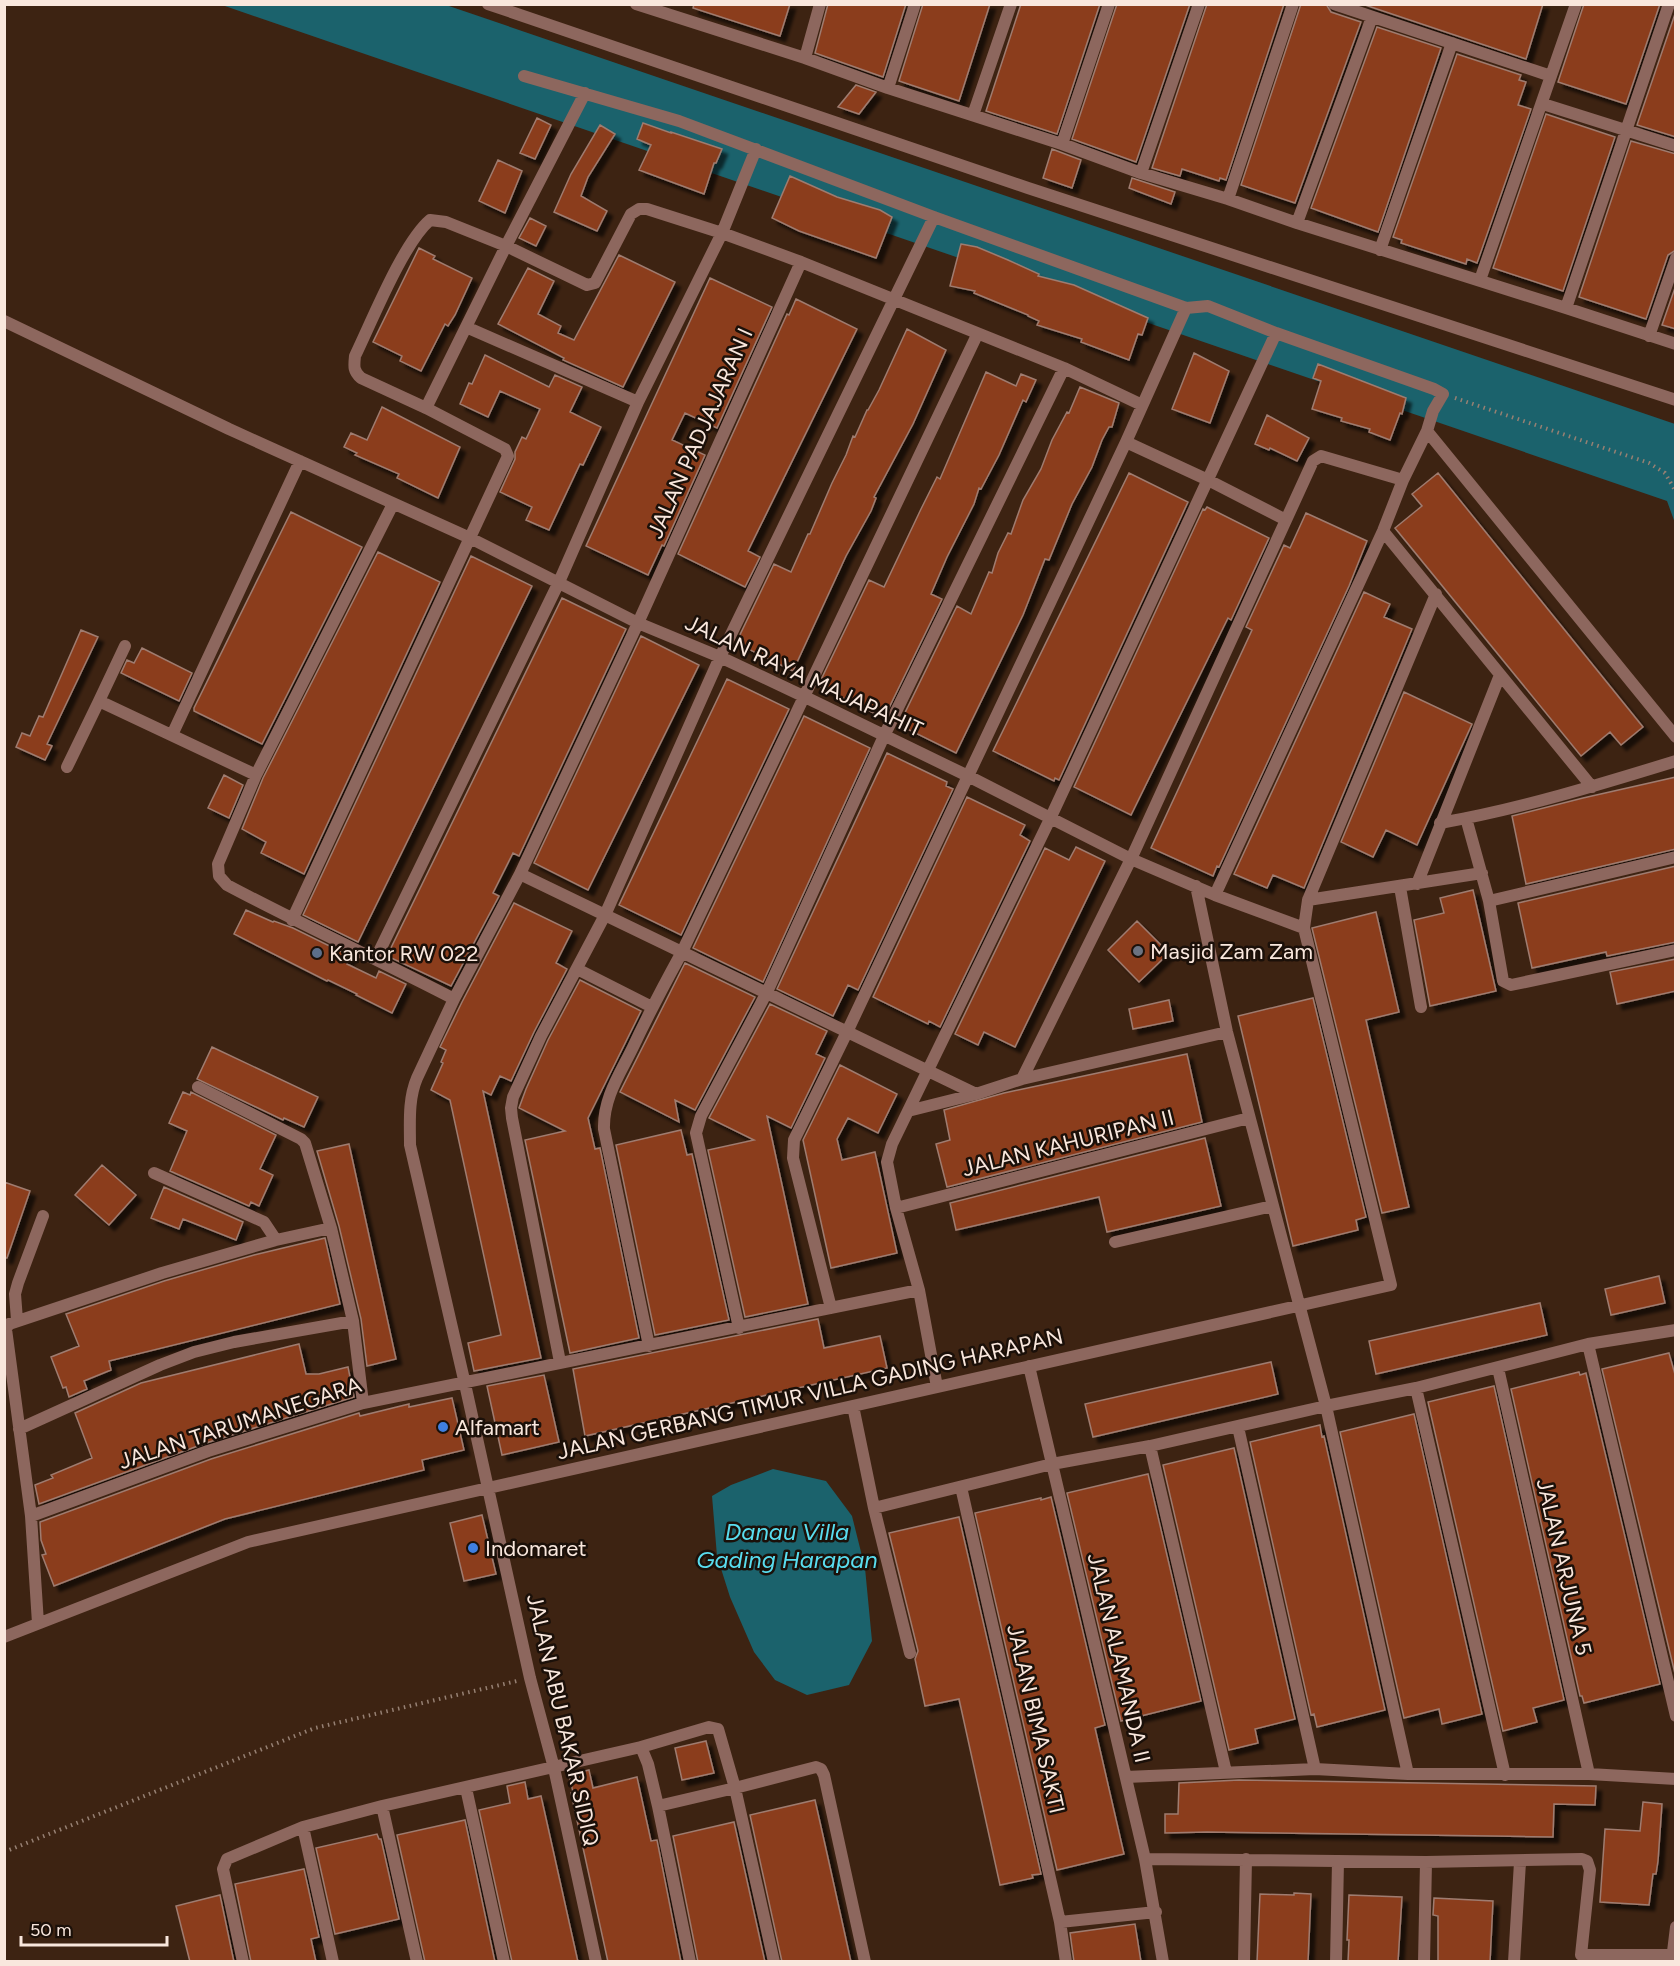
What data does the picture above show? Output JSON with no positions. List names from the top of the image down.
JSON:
{
  "streets": {
    "street": [
      "JALAN PADJAJARAN I",
      "JALAN RAYA MAJAPAHIT",
      "JALAN KAHURIPAN II",
      "JALAN GERBANG TIMUR VILLA GADING HARAPAN",
      "JALAN TARUMANEGARA",
      "JALAN ARJUNA 5",
      "JALAN ALAMANDA II",
      "JALAN BIMA SAKTI",
      "JALAN ABU BAKAR SIDIQ"
    ]
  },
  "crossings": [
    ["JALAN PADJAJARAN I", "JALAN RAYA MAJAPAHIT"],
    ["JALAN PADJAJARAN I", "JALAN ABU BAKAR SIDIQ"],
    ["JALAN RAYA MAJAPAHIT", "JALAN GERBANG TIMUR VILLA GADING HARAPAN"],
    ["JALAN GERBANG TIMUR VILLA GADING HARAPAN", "JALAN ALAMANDA II"],
    ["JALAN GERBANG TIMUR VILLA GADING HARAPAN", "JALAN ABU BAKAR SIDIQ"],
    ["JALAN TARUMANEGARA", "JALAN ABU BAKAR SIDIQ"]
  ],
  "water": ["Danau Villa Gading Harapan"],
  "places": [
    "Masjid Zam Zam",
    "Kantor RW 022",
    "Alfamart",
    "Indomaret"
  ],
  "scale_bar": "50 m"
}
